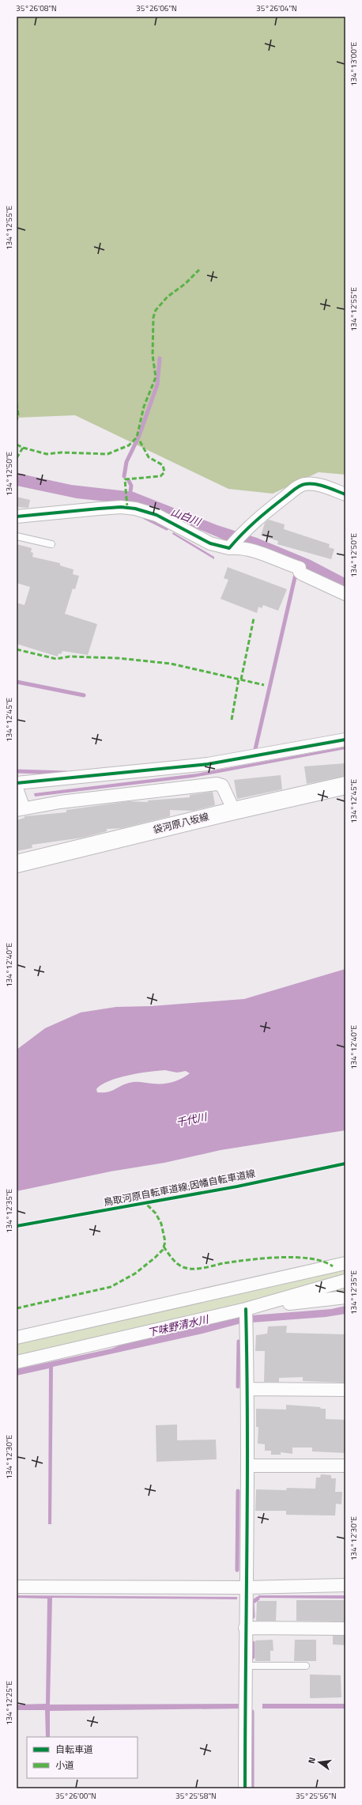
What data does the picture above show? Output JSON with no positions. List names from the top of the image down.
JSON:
{
  "streets": {
    "main road": ["袋河原八坂線"],
    "cycle path": ["鳥取河原自転車道線;因幡自転車道線"]
  },
  "water": ["山白川", "千代川", "下味野清水川"],
  "legend": ["自転車道", "小道"],
  "north": "left",
  "coordinates": [
    "35°26'08\"N",
    "35°26'06\"N",
    "35°26'04\"N",
    "134°13'00\"E",
    "134°12'55\"E",
    "134°12'50\"E",
    "134°12'45\"E",
    "134°12'40\"E",
    "134°12'35\"E",
    "134°12'30\"E",
    "134°12'25\"E",
    "35°26'00\"N",
    "35°25'58\"N",
    "35°25'56\"N"
  ]
}
